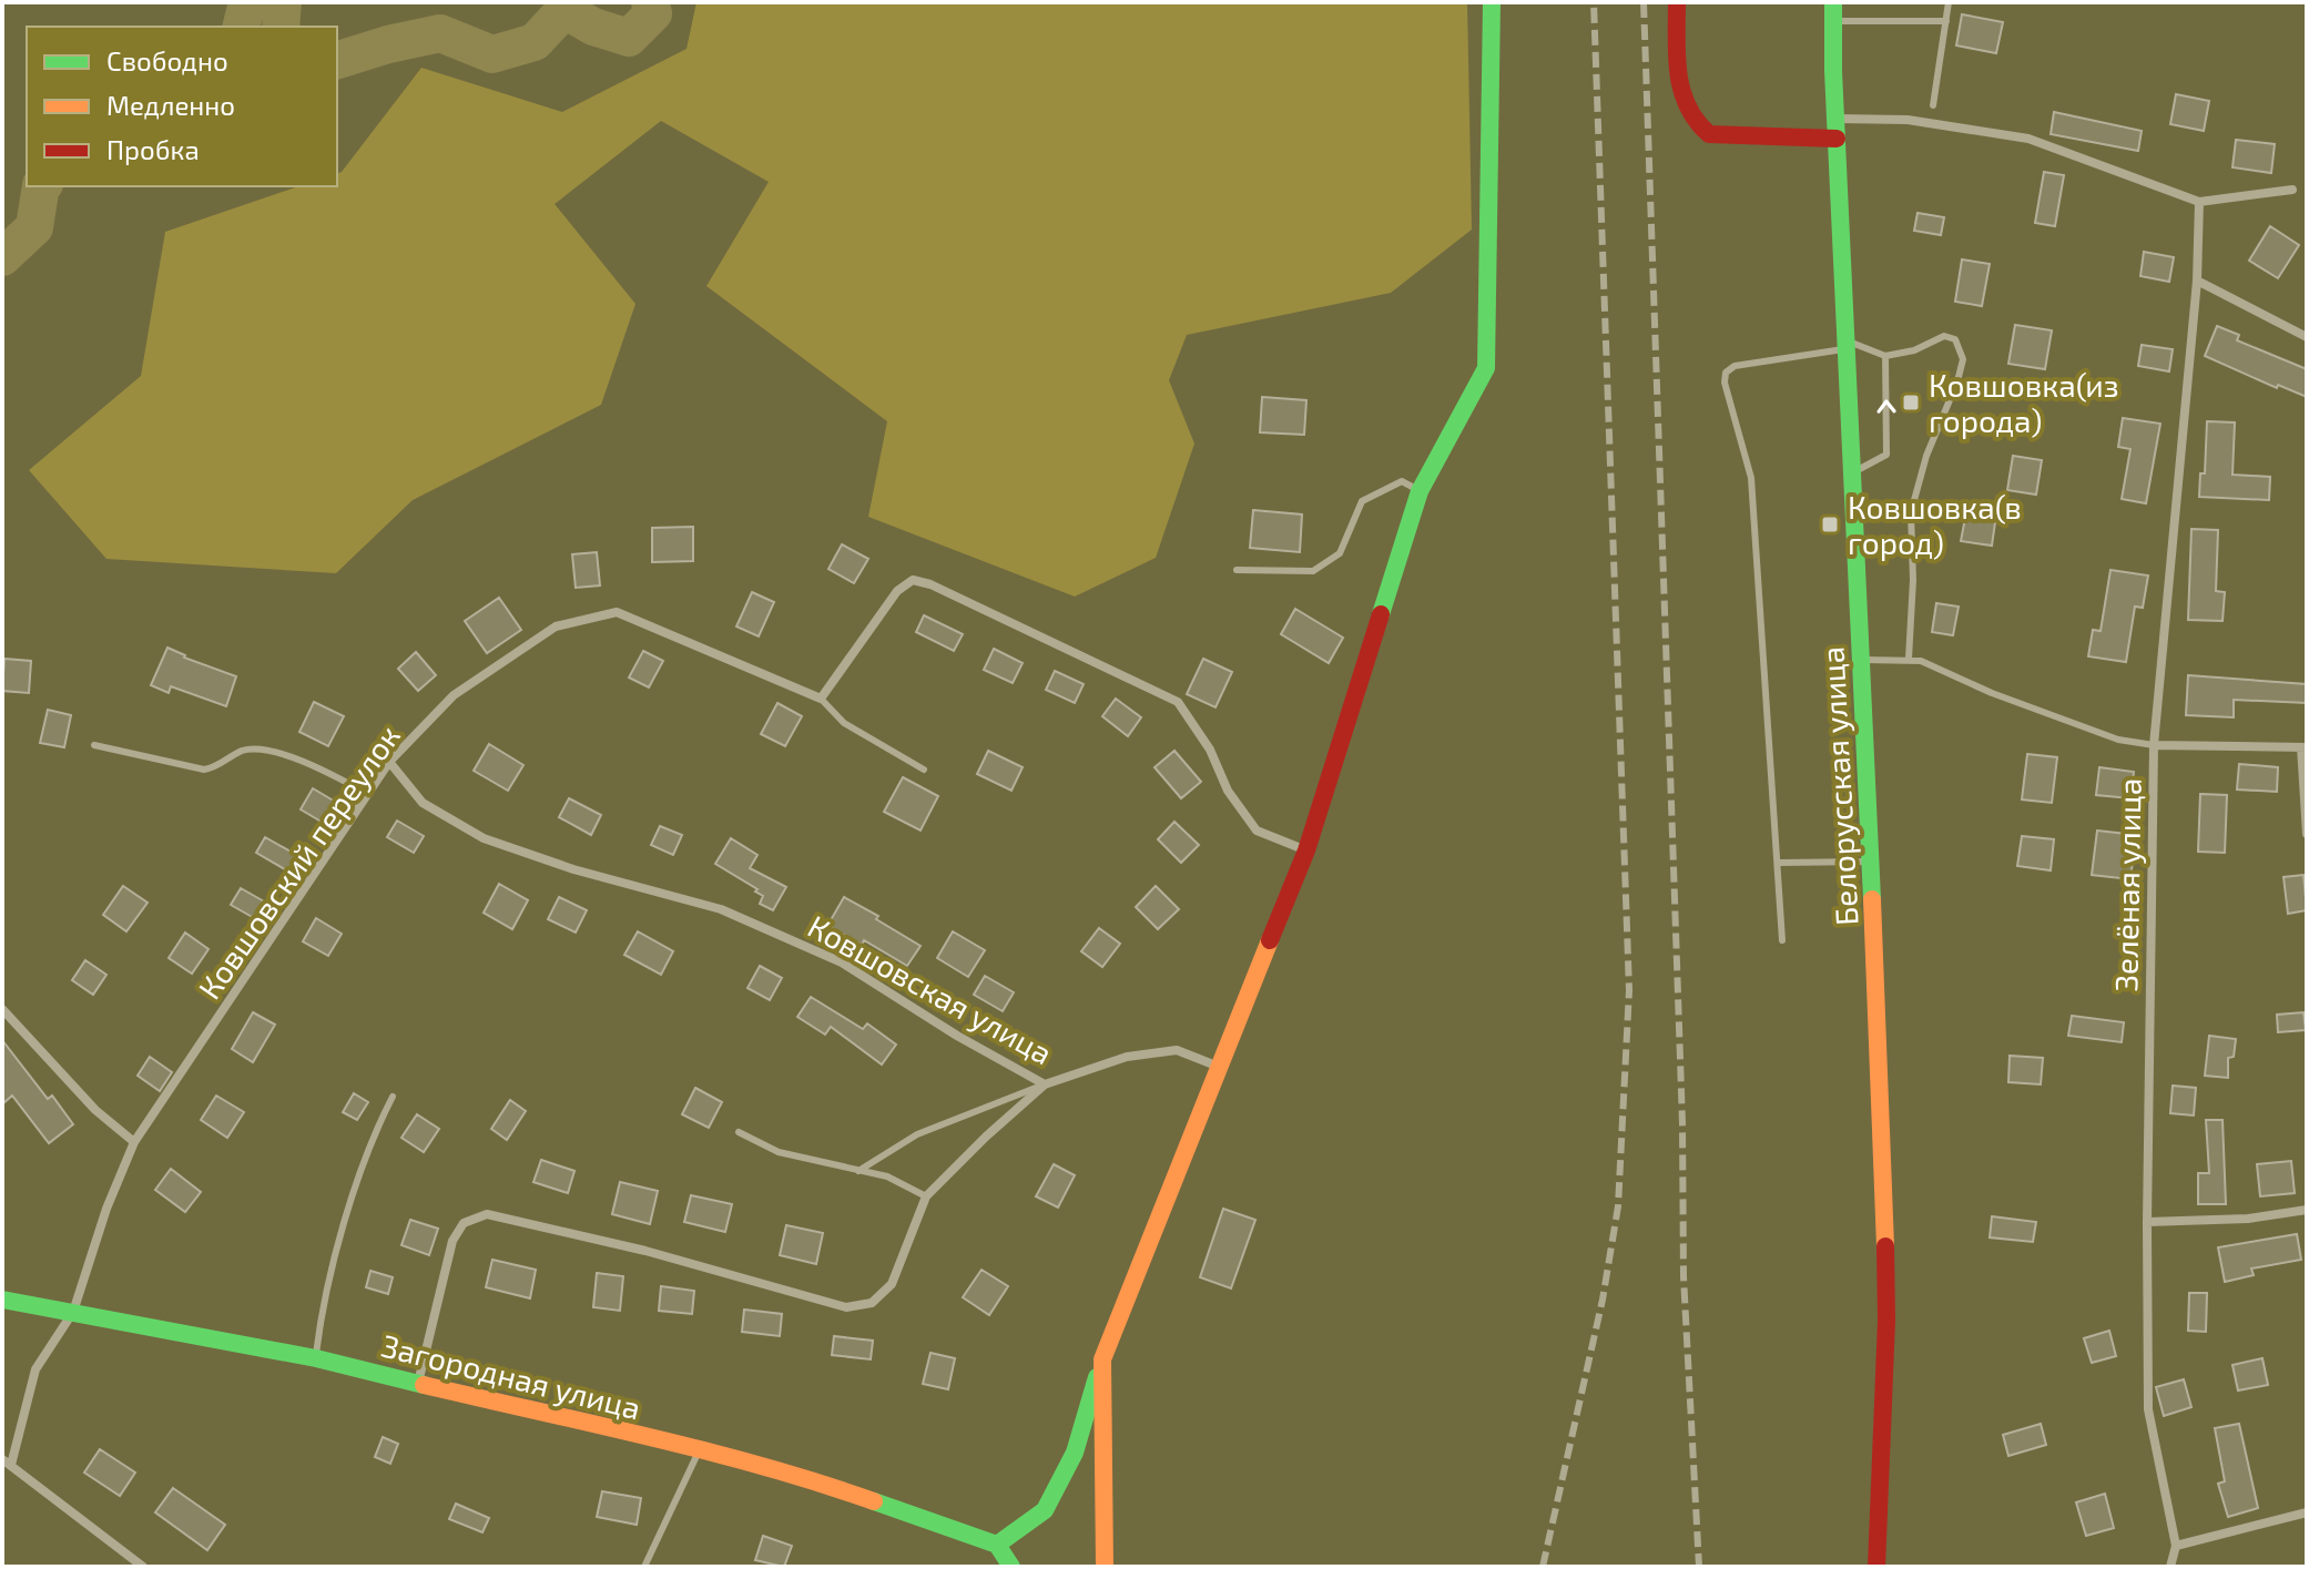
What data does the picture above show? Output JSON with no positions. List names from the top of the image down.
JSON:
{
  "streets": {
    "street": [
      "Белорусская улица",
      "Ковшовский переулок",
      "Зелёная улица",
      "Ковшовская улица",
      "Загородная улица"
    ]
  },
  "crossings": [
    ["Ковшовский переулок", "Ковшовская улица"],
    ["Ковшовский переулок", "Загородная улица"]
  ],
  "places": {
    "transit": ["Ковшовка(из города)", "Ковшовка(в город)"]
  },
  "legend": ["Свободно", "Медленно", "Пробка"]
}
